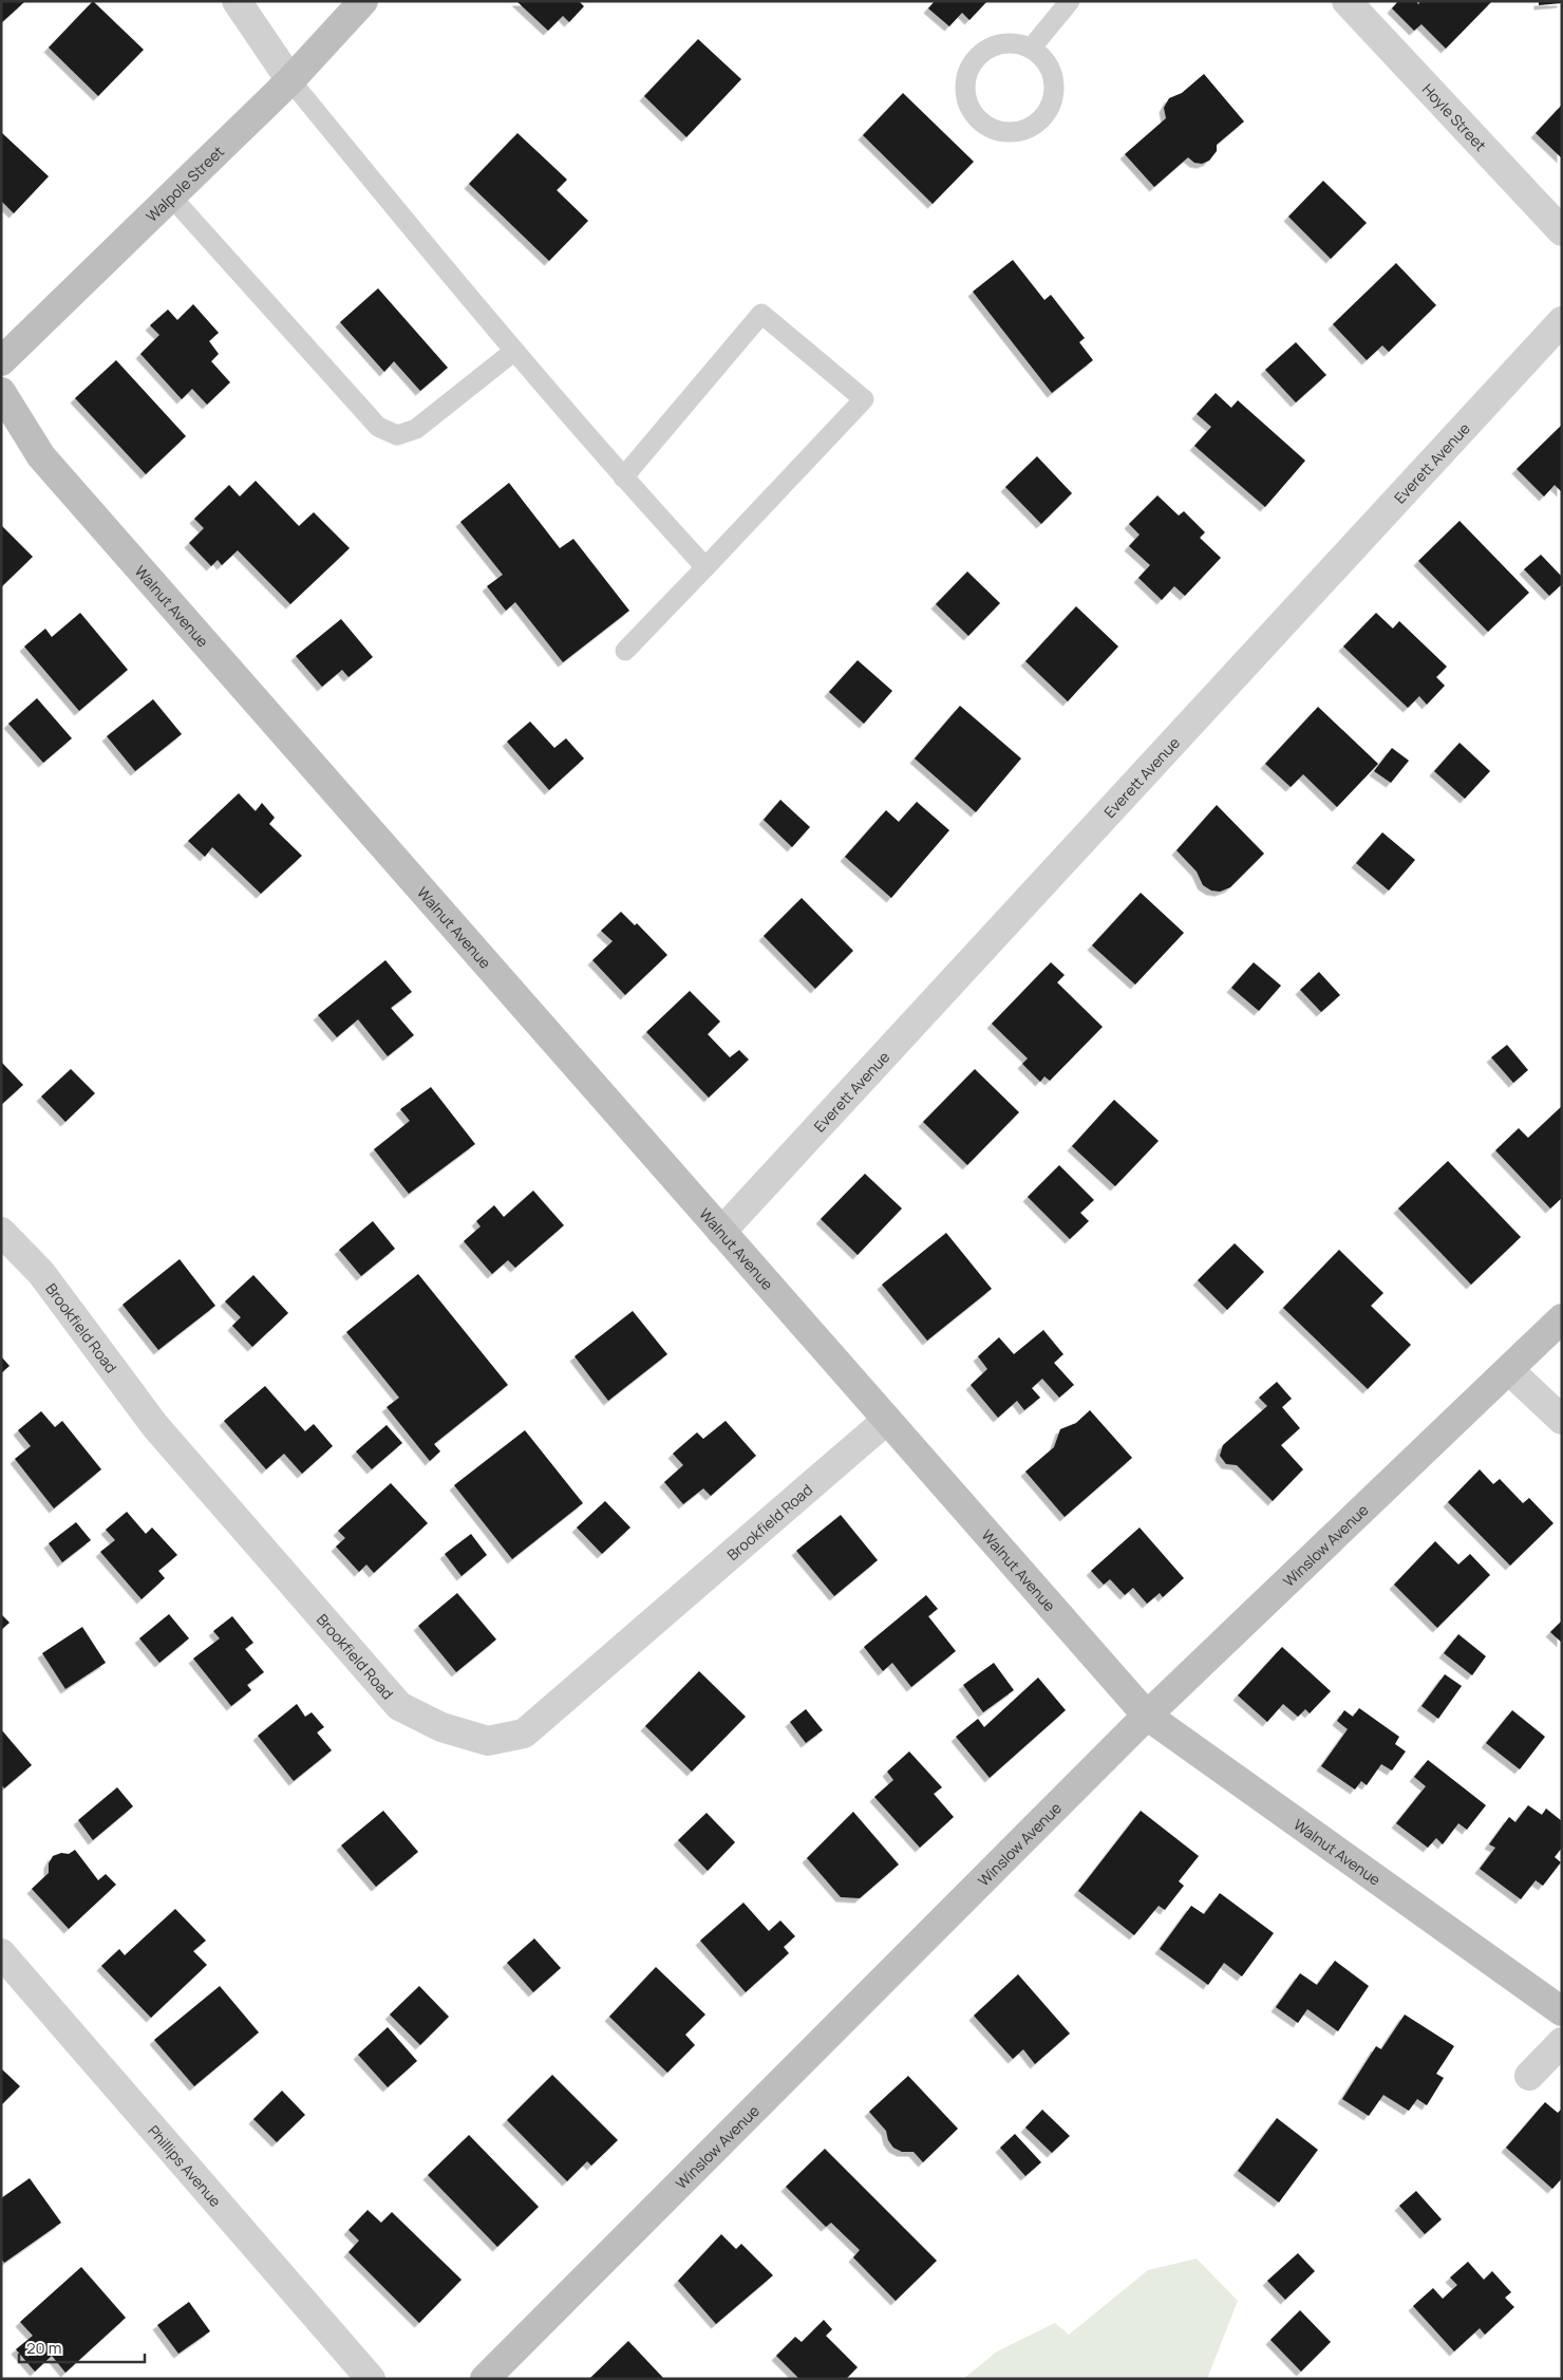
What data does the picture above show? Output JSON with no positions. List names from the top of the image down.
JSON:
{
  "streets": {
    "street": [
      "Hoyle Street",
      "Walpole Street",
      "Everett Avenue",
      "Walnut Avenue",
      "Brookfield Road",
      "Winslow Avenue",
      "Phillips Avenue"
    ]
  },
  "crossings": [
    ["Everett Avenue", "Walnut Avenue"],
    ["Walnut Avenue", "Brookfield Road"],
    ["Walnut Avenue", "Winslow Avenue"]
  ],
  "scale_bar": "20 m"
}
